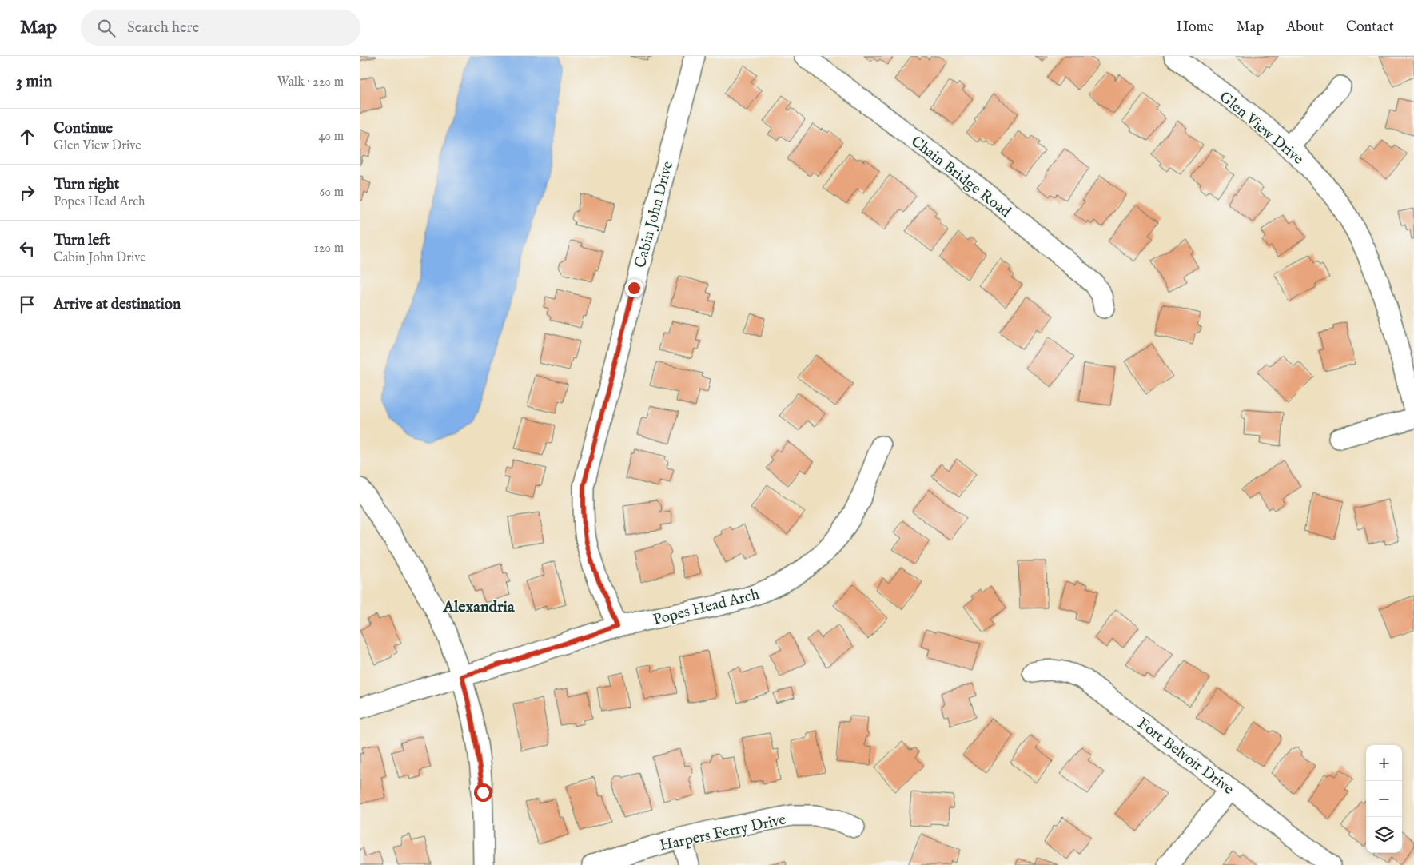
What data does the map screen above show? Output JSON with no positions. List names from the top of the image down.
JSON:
{
  "streets": {
    "street": [
      "Glen View Drive",
      "Chain Bridge Road",
      "Cabin John Drive",
      "Popes Head Arch",
      "Fort Belvoir Drive",
      "Harpers Ferry Drive"
    ]
  },
  "crossings": [
    ["Cabin John Drive", "Popes Head Arch"]
  ],
  "districts": ["Alexandria"],
  "page": {
    "header": "Map",
    "search": "Search here",
    "nav": [
      "Home",
      "Map",
      "About",
      "Contact"
    ],
    "heading": ["3 min", "Walk · 220 m"],
    "list": [
      ["Continue", "Glen View Drive", "40 m"],
      ["Turn right", "Popes Head Arch", "60 m"],
      ["Turn left", "Cabin John Drive", "120 m"],
      "Arrive at destination"
    ],
    "map_buttons": ["+", "−"]
  }
}
